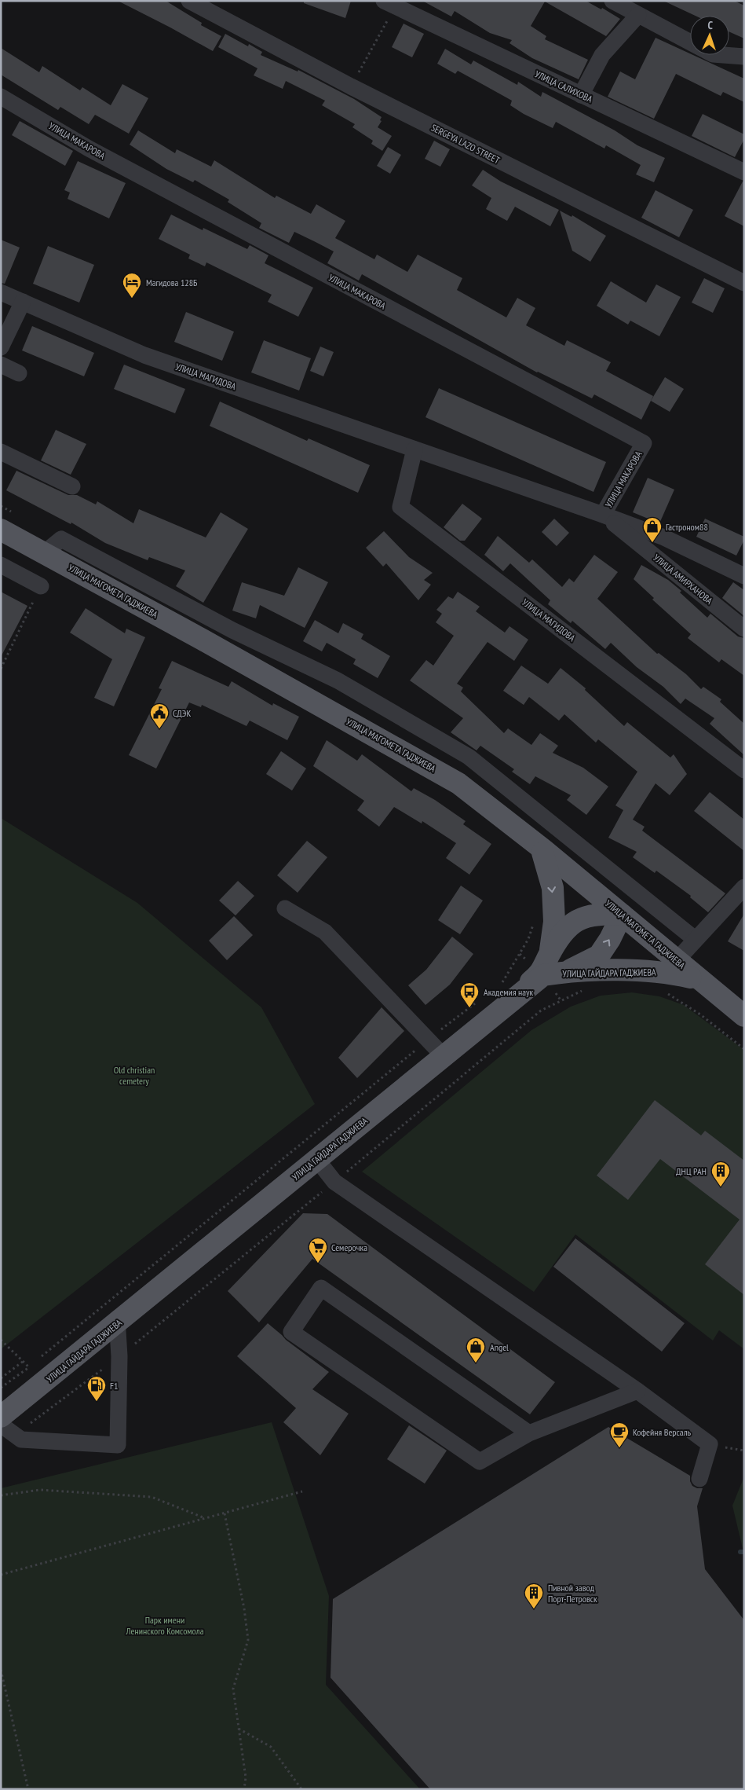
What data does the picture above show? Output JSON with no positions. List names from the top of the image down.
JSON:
{
  "streets": {
    "main road": ["УЛИЦА МАГОМЕТА ГАДЖИЕВА", "УЛИЦА ГАЙДАРА ГАДЖИЕВА"],
    "street": [
      "УЛИЦА САЛИХОВА",
      "УЛИЦА МАКАРОВА",
      "SERGEYA LAZO STREET",
      "УЛИЦА МАГИДОВА",
      "УЛИЦА АМИРХАНОВА"
    ]
  },
  "crossings": [
    ["УЛИЦА МАКАРОВА", "УЛИЦА МАГИДОВА"],
    ["УЛИЦА МАКАРОВА", "УЛИЦА АМИРХАНОВА"],
    ["УЛИЦА МАГИДОВА", "УЛИЦА АМИРХАНОВА"],
    ["УЛИЦА МАГОМЕТА ГАДЖИЕВА", "УЛИЦА ГАЙДАРА ГАДЖИЕВА"]
  ],
  "parks": ["Old сhristian cemetery", "Парк имени Ленинского Комсомола"],
  "places": {
    "hotel": ["Магидова 128Б"],
    "shop": ["Гастроном88", "Angel"],
    "public building": ["СДЭК"],
    "bus stop": ["Академия наук"],
    "building": ["ДНЦ РАН", "Пивной завод Порт-Петровск"],
    "supermarket": ["Семерочка"],
    "fuel station": ["F1"],
    "cafe": ["Кофейня Версаль"]
  },
  "north": "top"
}
